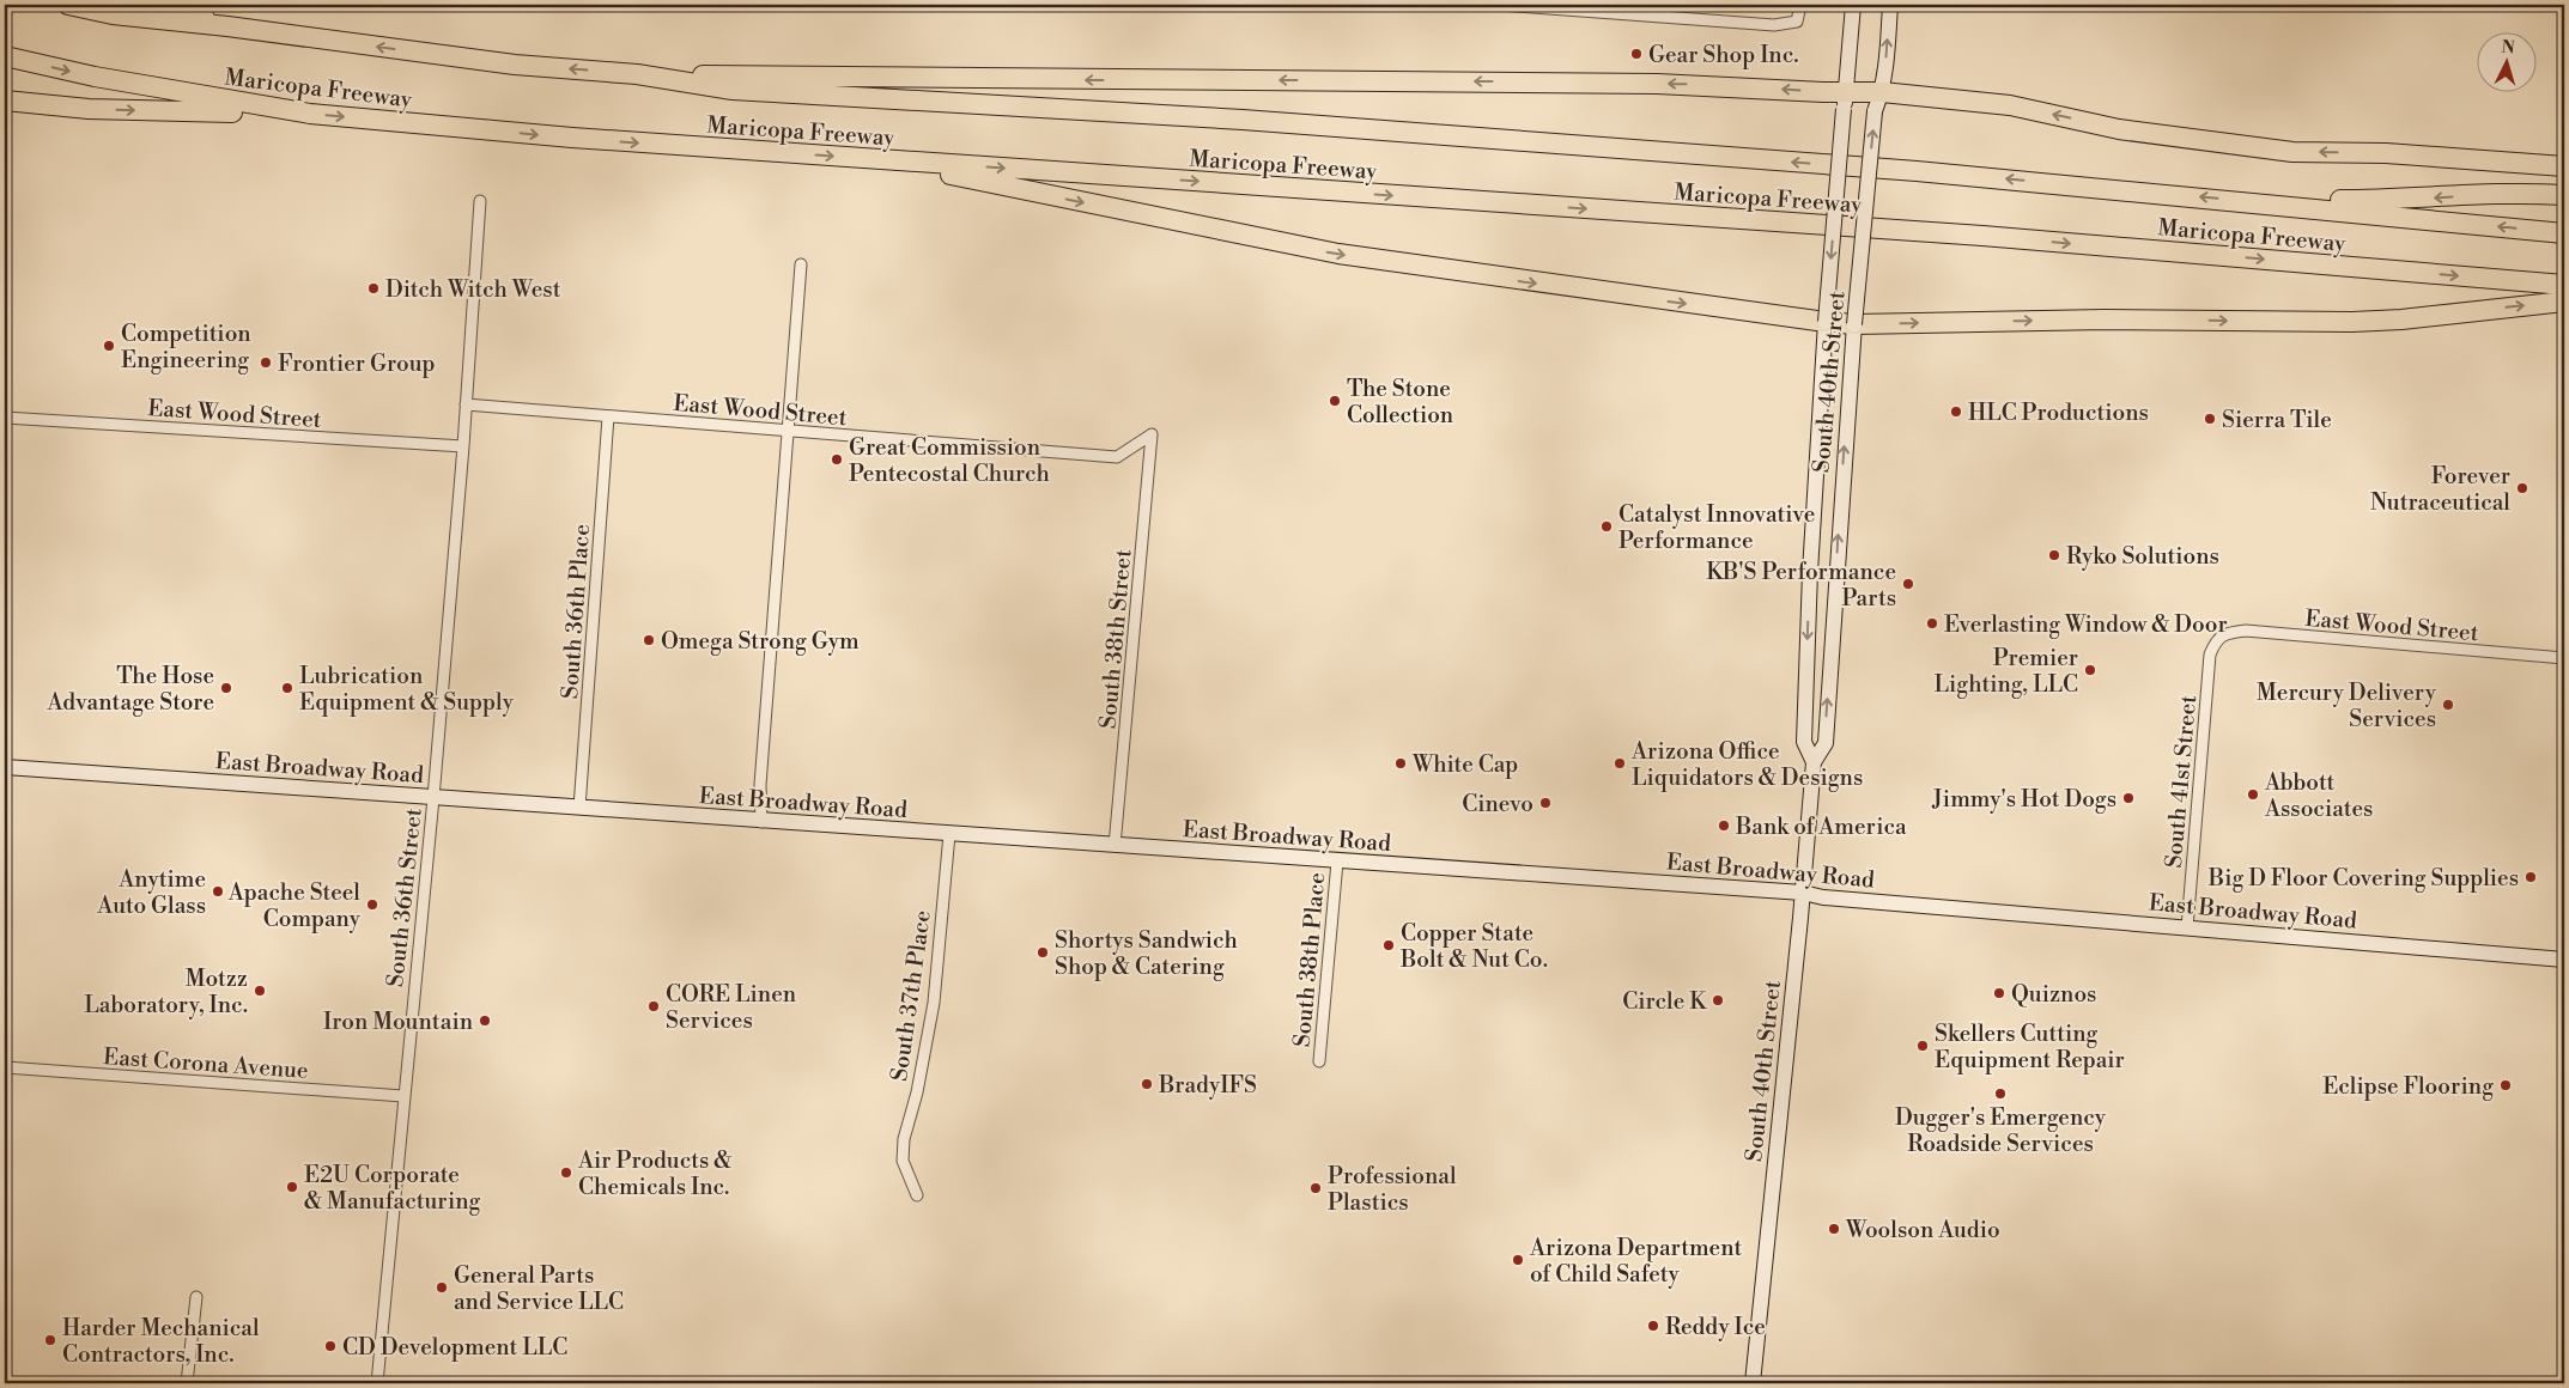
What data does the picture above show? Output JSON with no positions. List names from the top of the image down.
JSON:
{
  "streets": {
    "highway": ["Maricopa Freeway"],
    "main road": ["South 40th Street", "East Broadway Road"],
    "street": [
      "East Wood Street",
      "South 36th Place",
      "South 38th Street",
      "South 41st Street",
      "South 36th Street",
      "South 38th Place",
      "South 37th Place",
      "East Corona Avenue"
    ]
  },
  "crossings": [
    ["South 40th Street", "East Broadway Road"],
    ["East Wood Street", "South 36th Place"],
    ["East Wood Street", "South 38th Street"],
    ["East Wood Street", "South 41st Street"],
    ["East Wood Street", "South 36th Street"],
    ["South 36th Place", "East Broadway Road"],
    ["South 38th Street", "East Broadway Road"],
    ["East Broadway Road", "South 41st Street"],
    ["East Broadway Road", "South 36th Street"],
    ["East Broadway Road", "South 38th Place"],
    ["East Broadway Road", "South 37th Place"],
    ["South 36th Street", "East Corona Avenue"]
  ],
  "places": [
    "Gear Shop Inc.",
    "Ditch Witch West",
    "Competition Engineering",
    "Frontier Group",
    "The Stone Collection",
    "HLC Productions",
    "Sierra Tile",
    "Great Commission Pentecostal Church",
    "Forever Nutraceutical",
    "Catalyst Innovative Performance",
    "Ryko Solutions",
    "KB'S Performance Parts",
    "Everlasting Window & Door",
    "Omega Strong Gym",
    "Premier Lighting, LLC",
    "The Hose Advantage Store",
    "Lubrication Equipment & Supply",
    "Mercury Delivery Services",
    "White Cap",
    "Arizona Office Liquidators & Designs",
    "Abbott Associates",
    "Jimmy's Hot Dogs",
    "Cinevo",
    "Bank of America",
    "Big D Floor Covering Supplies",
    "Anytime Auto Glass",
    "Apache Steel Company",
    "Copper State Bolt & Nut Co.",
    "Shortys Sandwich Shop & Catering",
    "Motzz Laboratory, Inc.",
    "Quiznos",
    "Circle K",
    "CORE Linen Services",
    "Iron Mountain",
    "Skellers Cutting Equipment Repair",
    "BradyIFS",
    "Eclipse Flooring",
    "Dugger's Emergency Roadside Services",
    "Air Products & Chemicals Inc.",
    "E2U Corporate & Manufacturing",
    "Professional Plastics",
    "Woolson Audio",
    "Arizona Department of Child Safety",
    "General Parts and Service LLC",
    "Reddy Ice",
    "Harder Mechanical Contractors, Inc.",
    "CD Development LLC"
  ],
  "north": "top"
}
